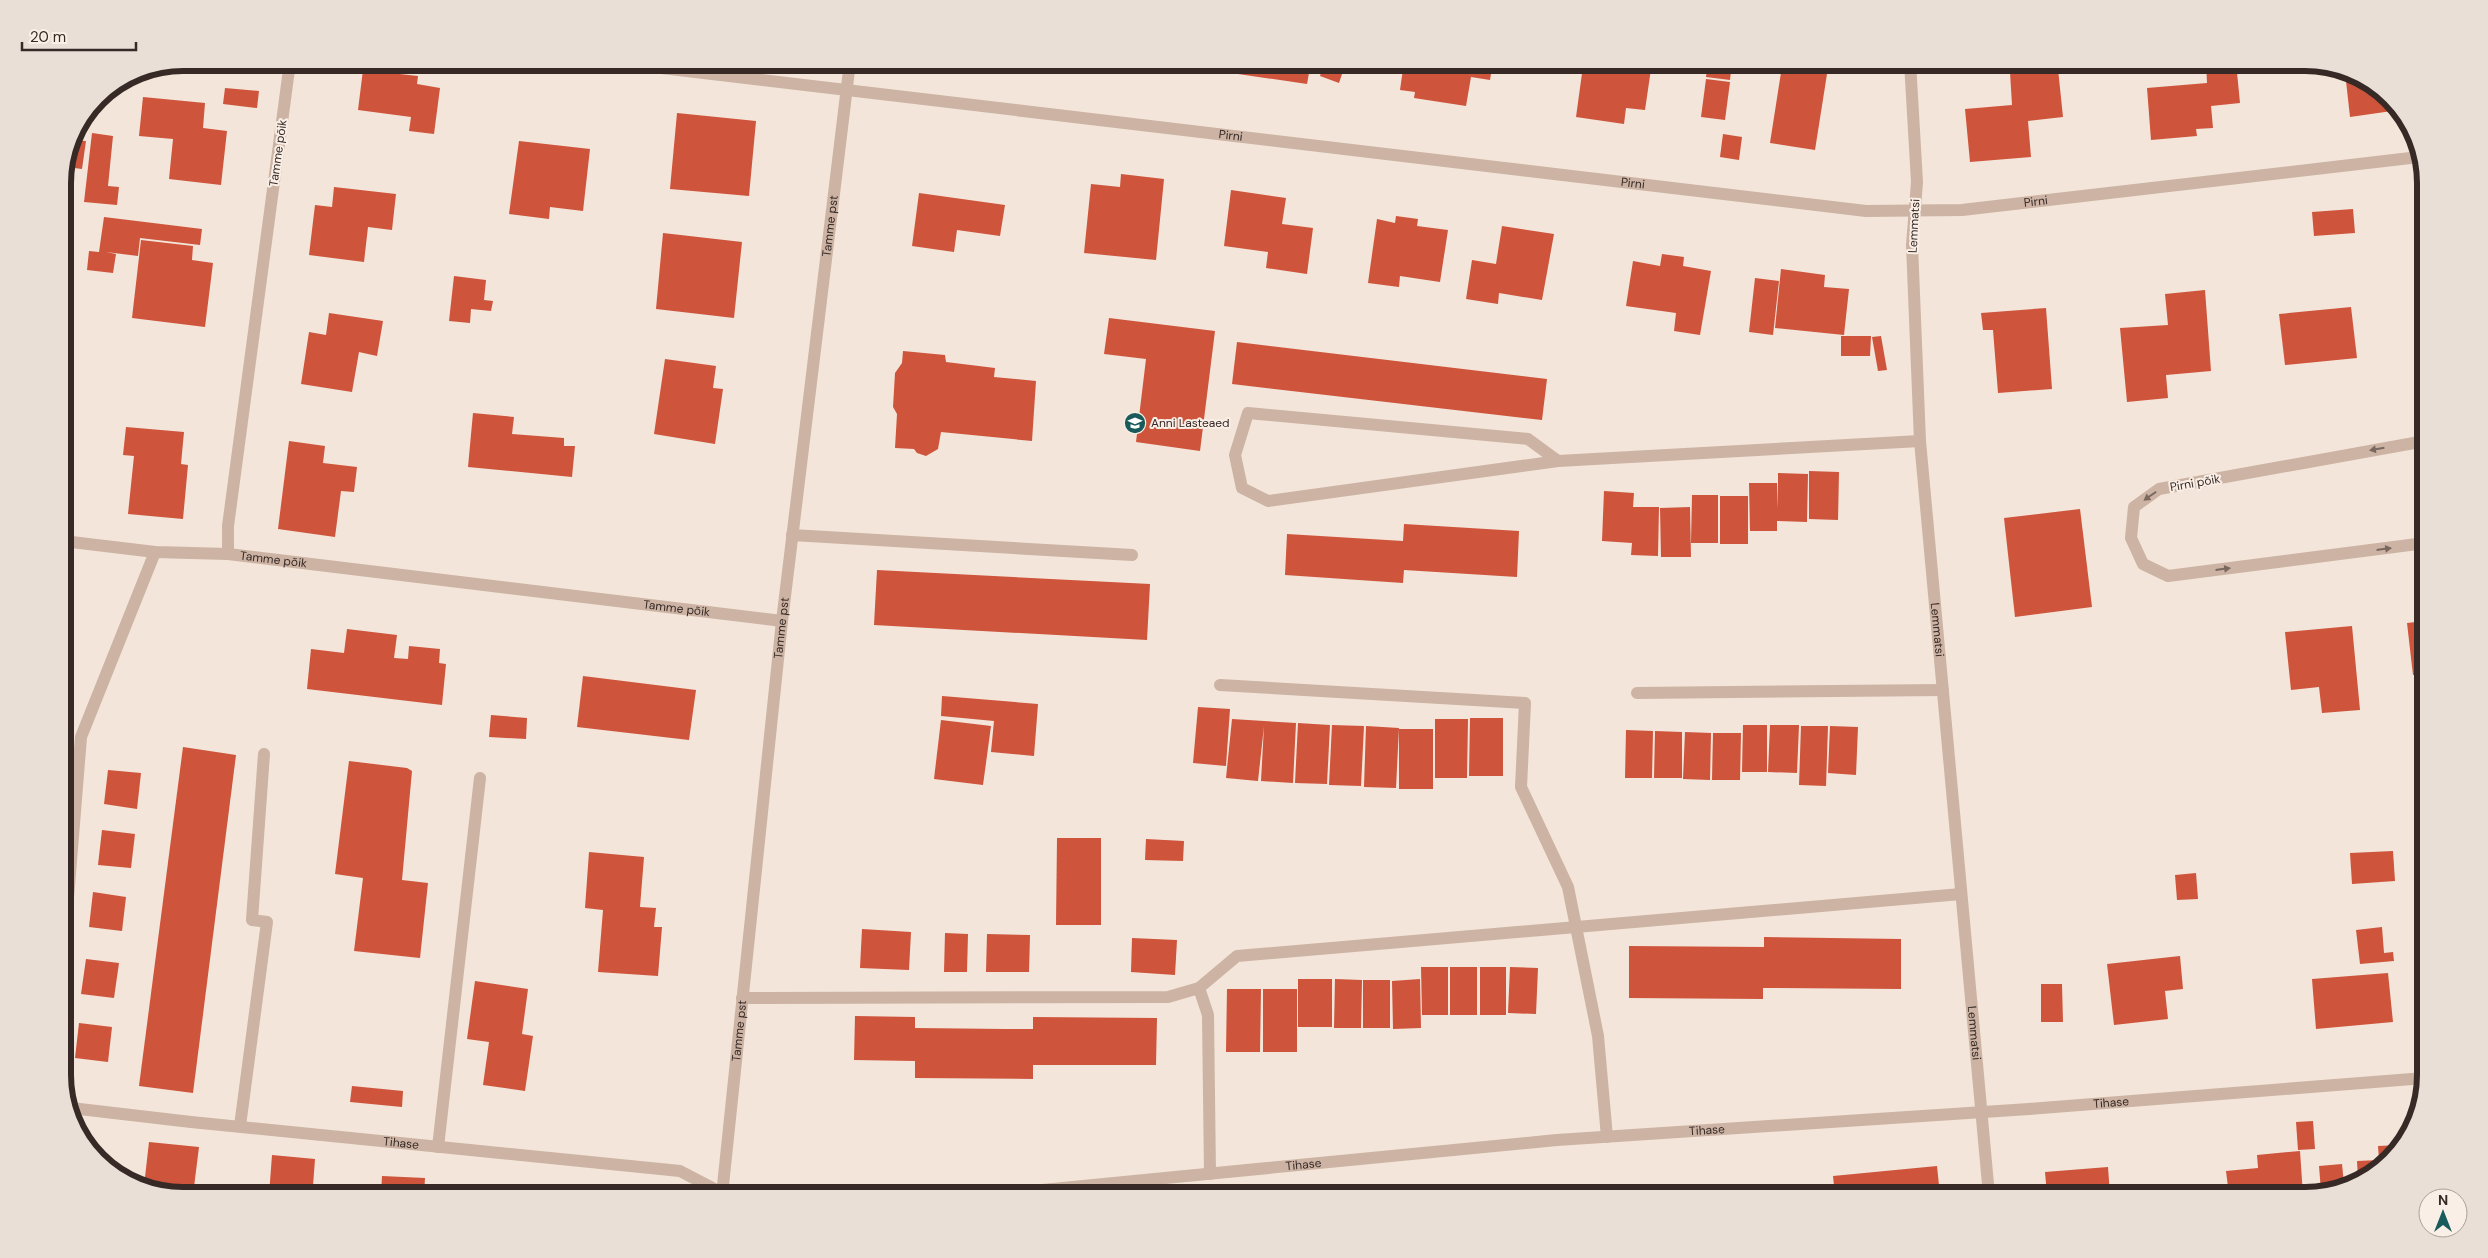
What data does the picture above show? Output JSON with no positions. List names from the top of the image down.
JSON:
{
  "streets": {
    "street": [
      "Pirni",
      "Tamme põik",
      "Tamme pst",
      "Lemmatsi",
      "Pirni põik",
      "Tihase"
    ]
  },
  "crossings": [
    ["Pirni", "Tamme pst"],
    ["Pirni", "Lemmatsi"],
    ["Tamme põik", "Tamme pst"],
    ["Lemmatsi", "Tihase"]
  ],
  "places": {
    "school or university": ["Anni Lasteaed"]
  },
  "scale_bar": "20 m",
  "north": "top"
}
